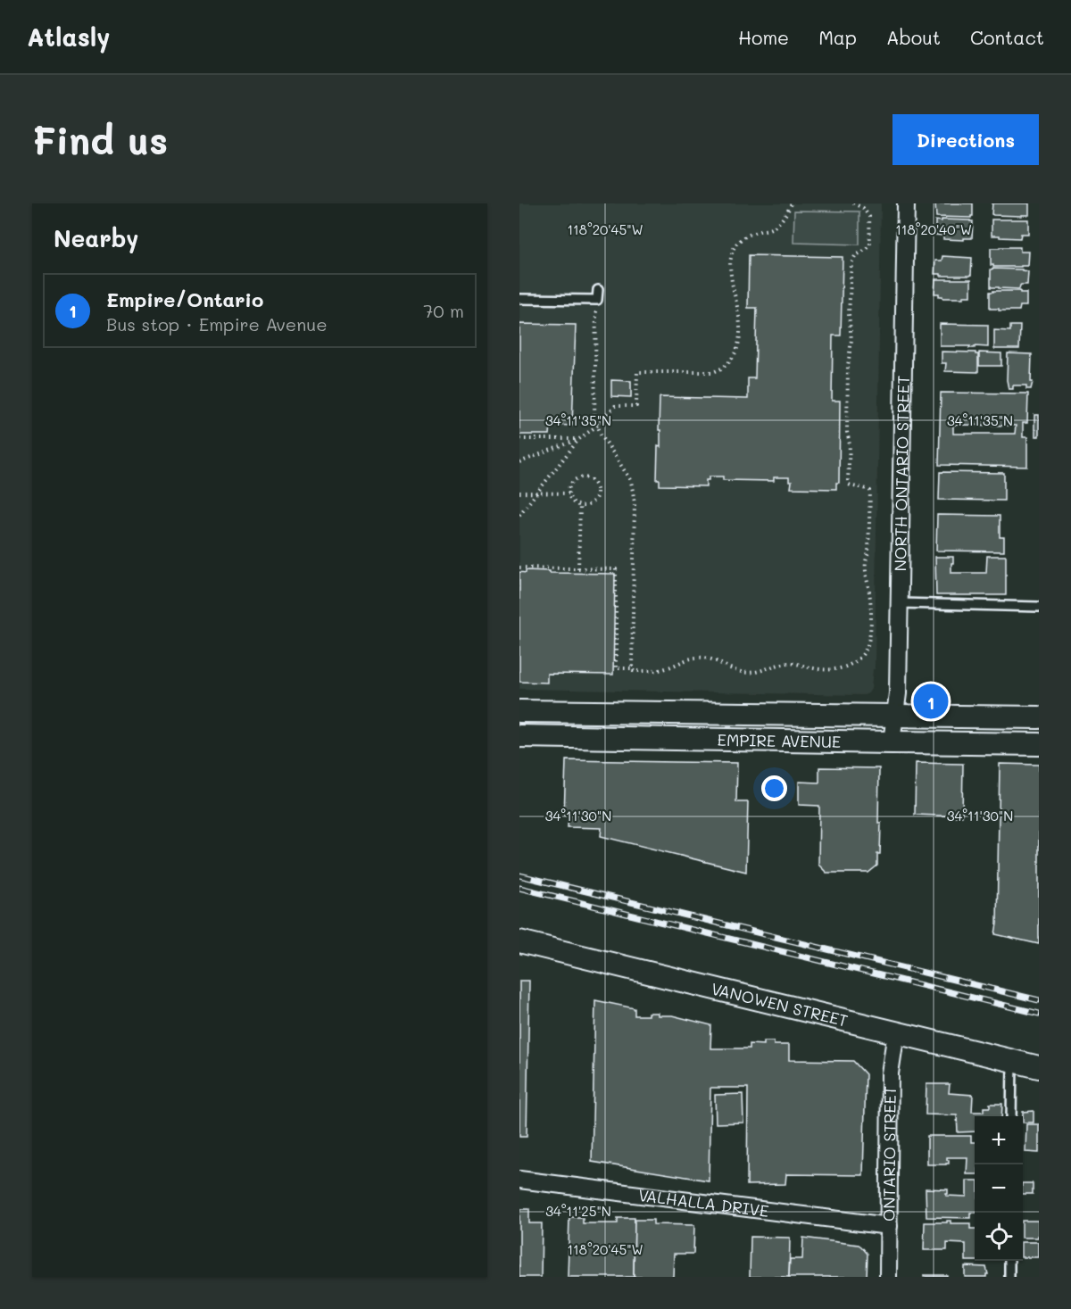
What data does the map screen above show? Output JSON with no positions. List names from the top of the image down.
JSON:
{
  "streets": {
    "main road": ["EMPIRE AVENUE", "VANOWEN STREET"],
    "street": ["NORTH ONTARIO STREET", "ONTARIO STREET", "VALHALLA DRIVE"]
  },
  "crossings": [
    ["NORTH ONTARIO STREET", "EMPIRE AVENUE"],
    ["VANOWEN STREET", "ONTARIO STREET"],
    ["ONTARIO STREET", "VALHALLA DRIVE"]
  ],
  "page": {
    "header": "Atlasly",
    "nav": [
      "Home",
      "Map",
      "About",
      "Contact"
    ],
    "buttons": "Directions",
    "title": "Find us",
    "heading": "Nearby",
    "list": [
      {
        "mark": "1",
        "name": "Empire/Ontario",
        "note": "Bus stop · Empire Avenue",
        "value": "70 m"
      }
    ],
    "pins": "1",
    "map_buttons": ["+", "−"]
  },
  "coordinates": [
    "118°20'45\"W",
    "118°20'40\"W",
    "34°11'35\"N",
    "34°11'30\"N",
    "34°11'25\"N"
  ]
}
